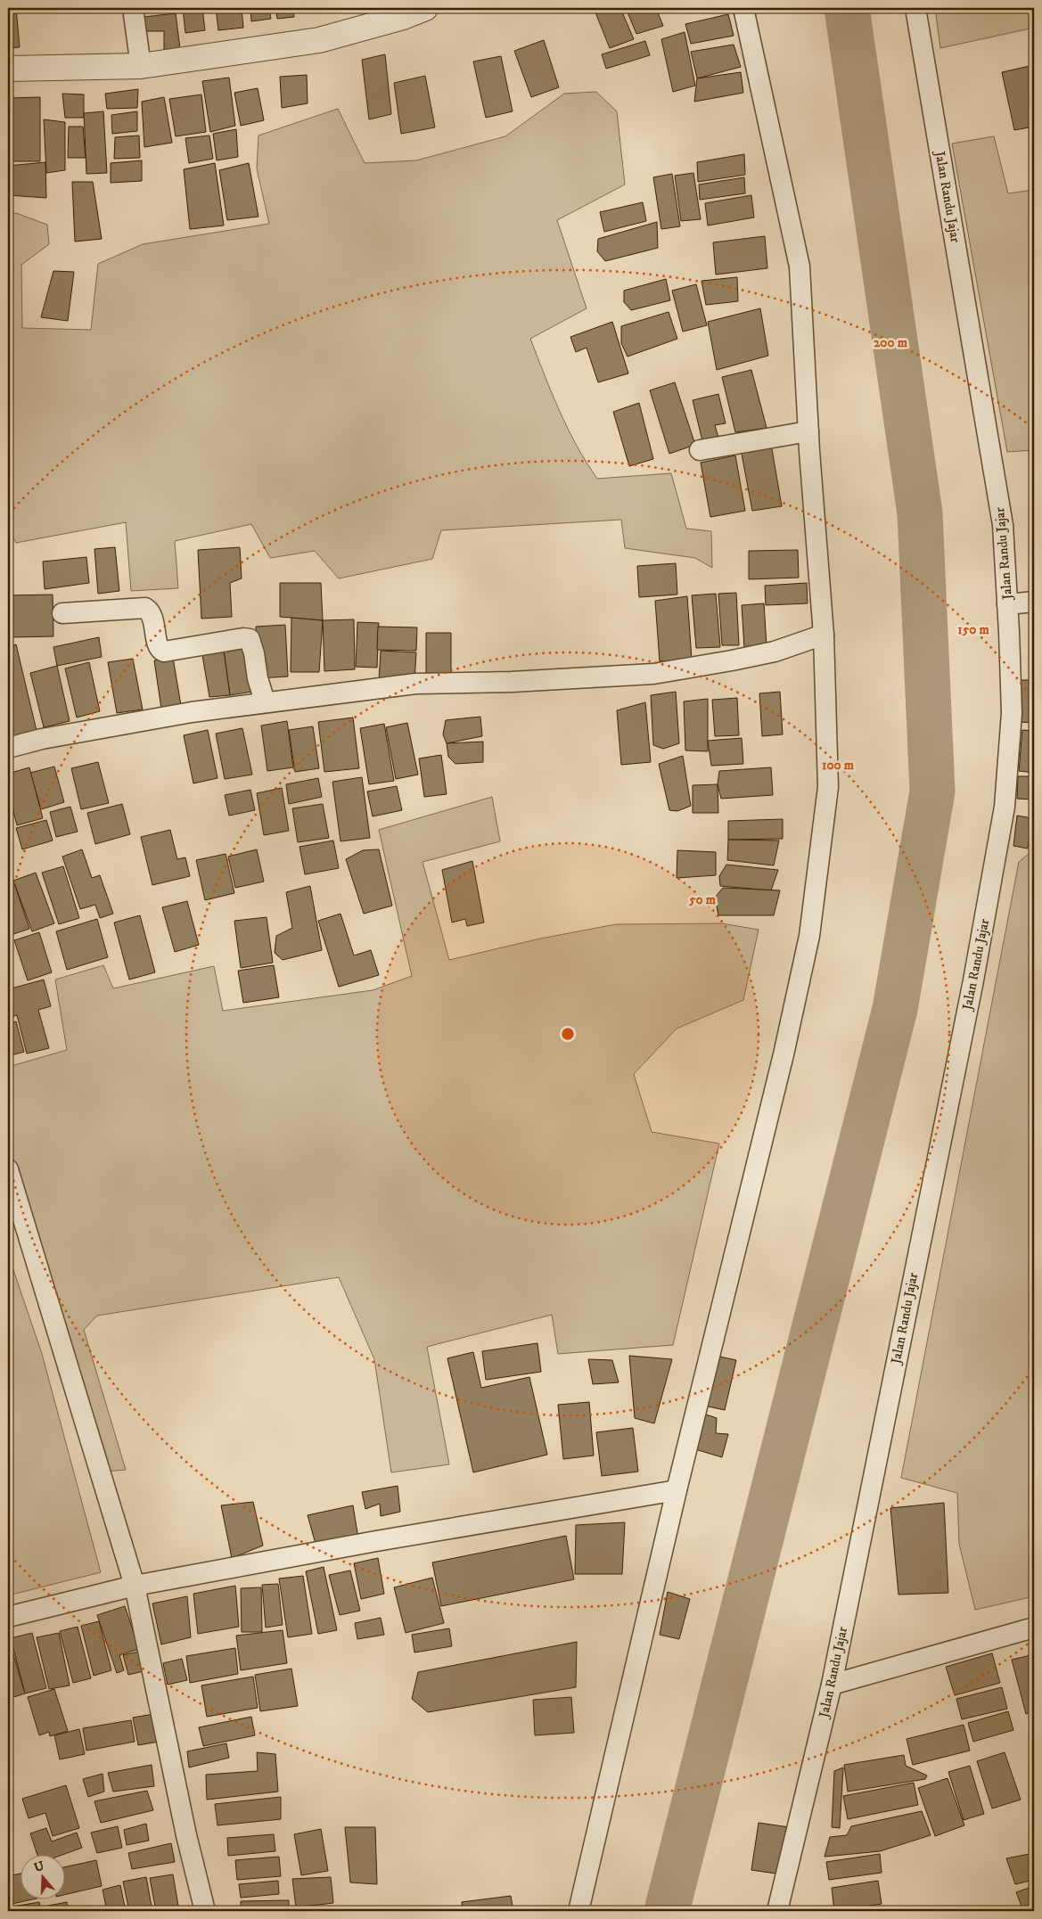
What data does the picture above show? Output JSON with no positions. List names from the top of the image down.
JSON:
{
  "streets": {
    "street": ["Jalan Randu Jajar"]
  },
  "north": "top",
  "rings": [
    "200 m",
    "150 m",
    "100 m",
    "50 m"
  ]
}
